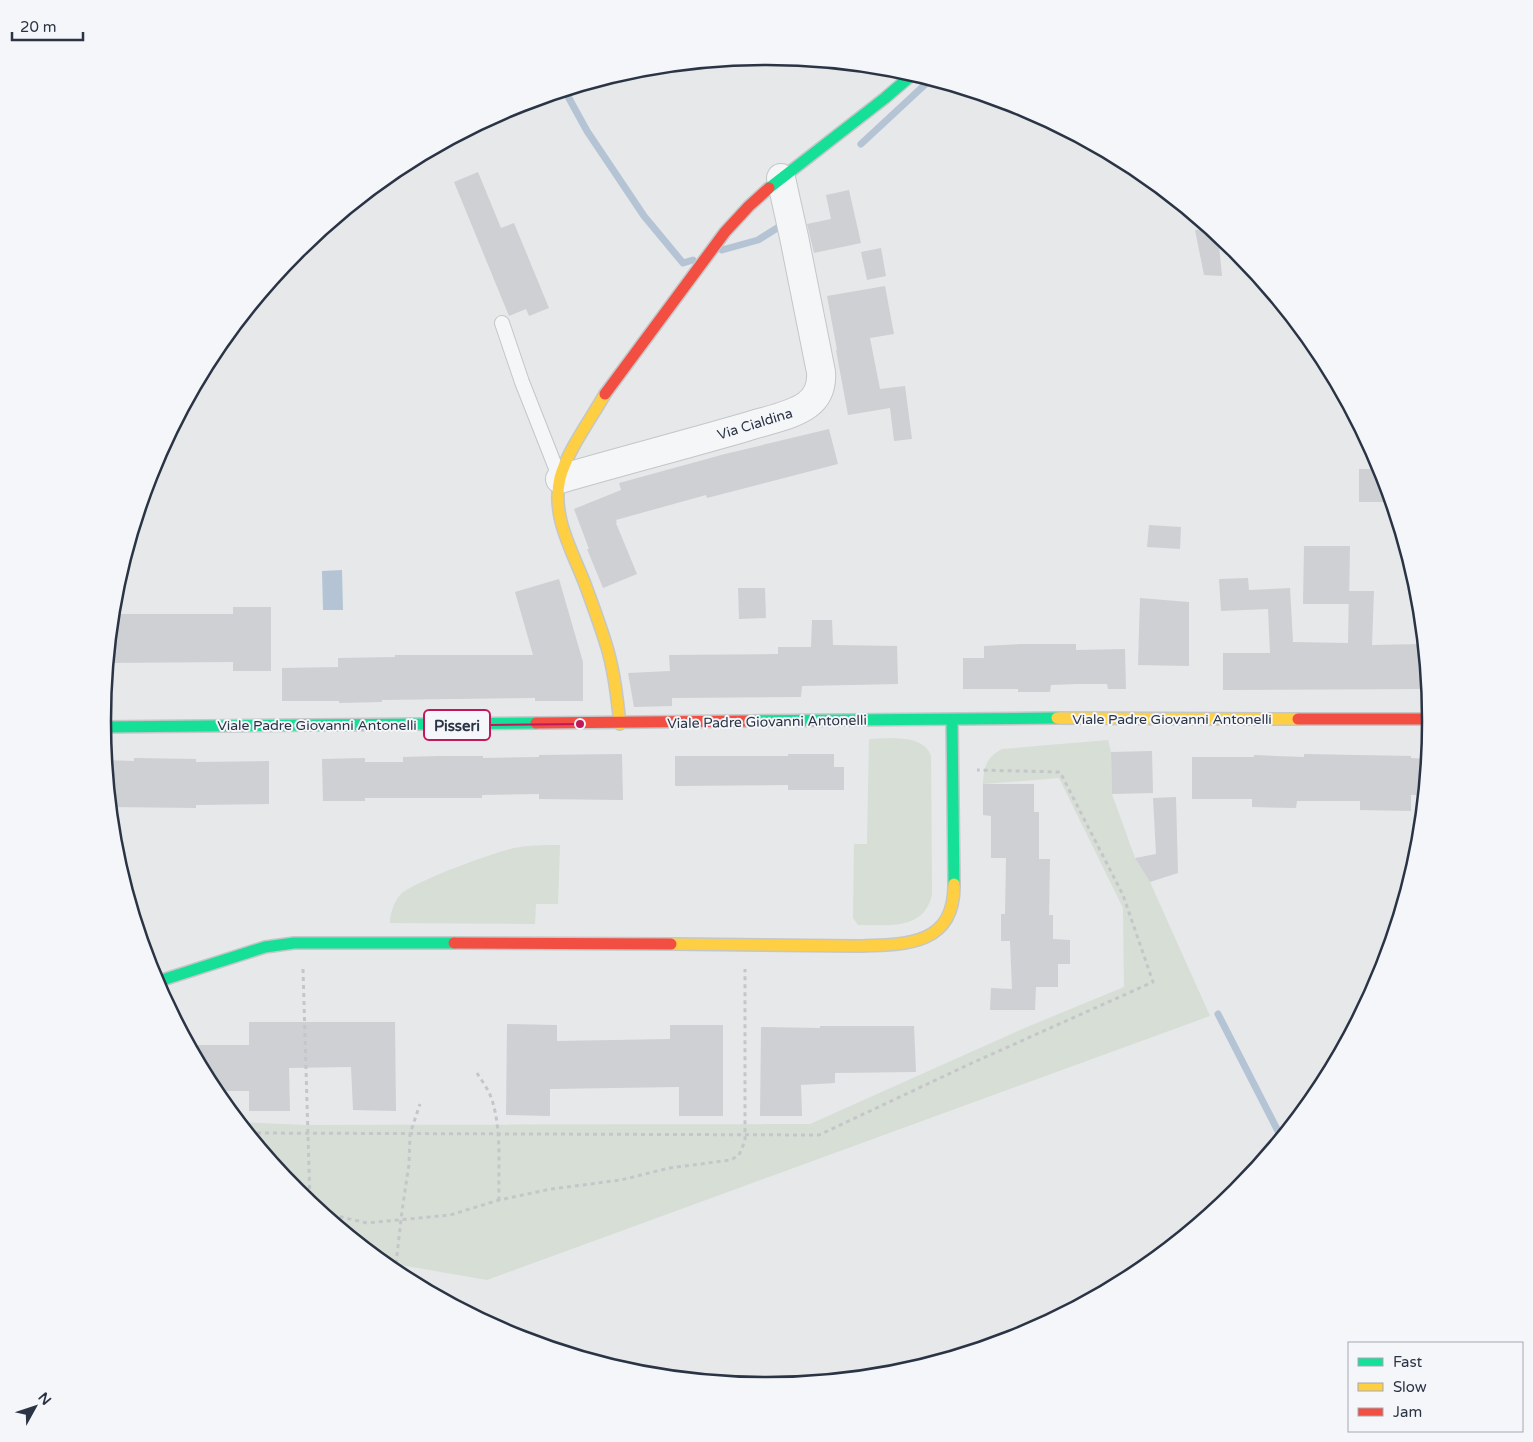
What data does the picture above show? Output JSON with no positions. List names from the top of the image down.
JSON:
{
  "streets": {
    "street": ["Via Cialdina", "Viale Padre Giovanni Antonelli"]
  },
  "places": ["Pisseri"],
  "legend": ["Fast", "Slow", "Jam"],
  "scale_bar": "20 m",
  "north": "top right"
}
